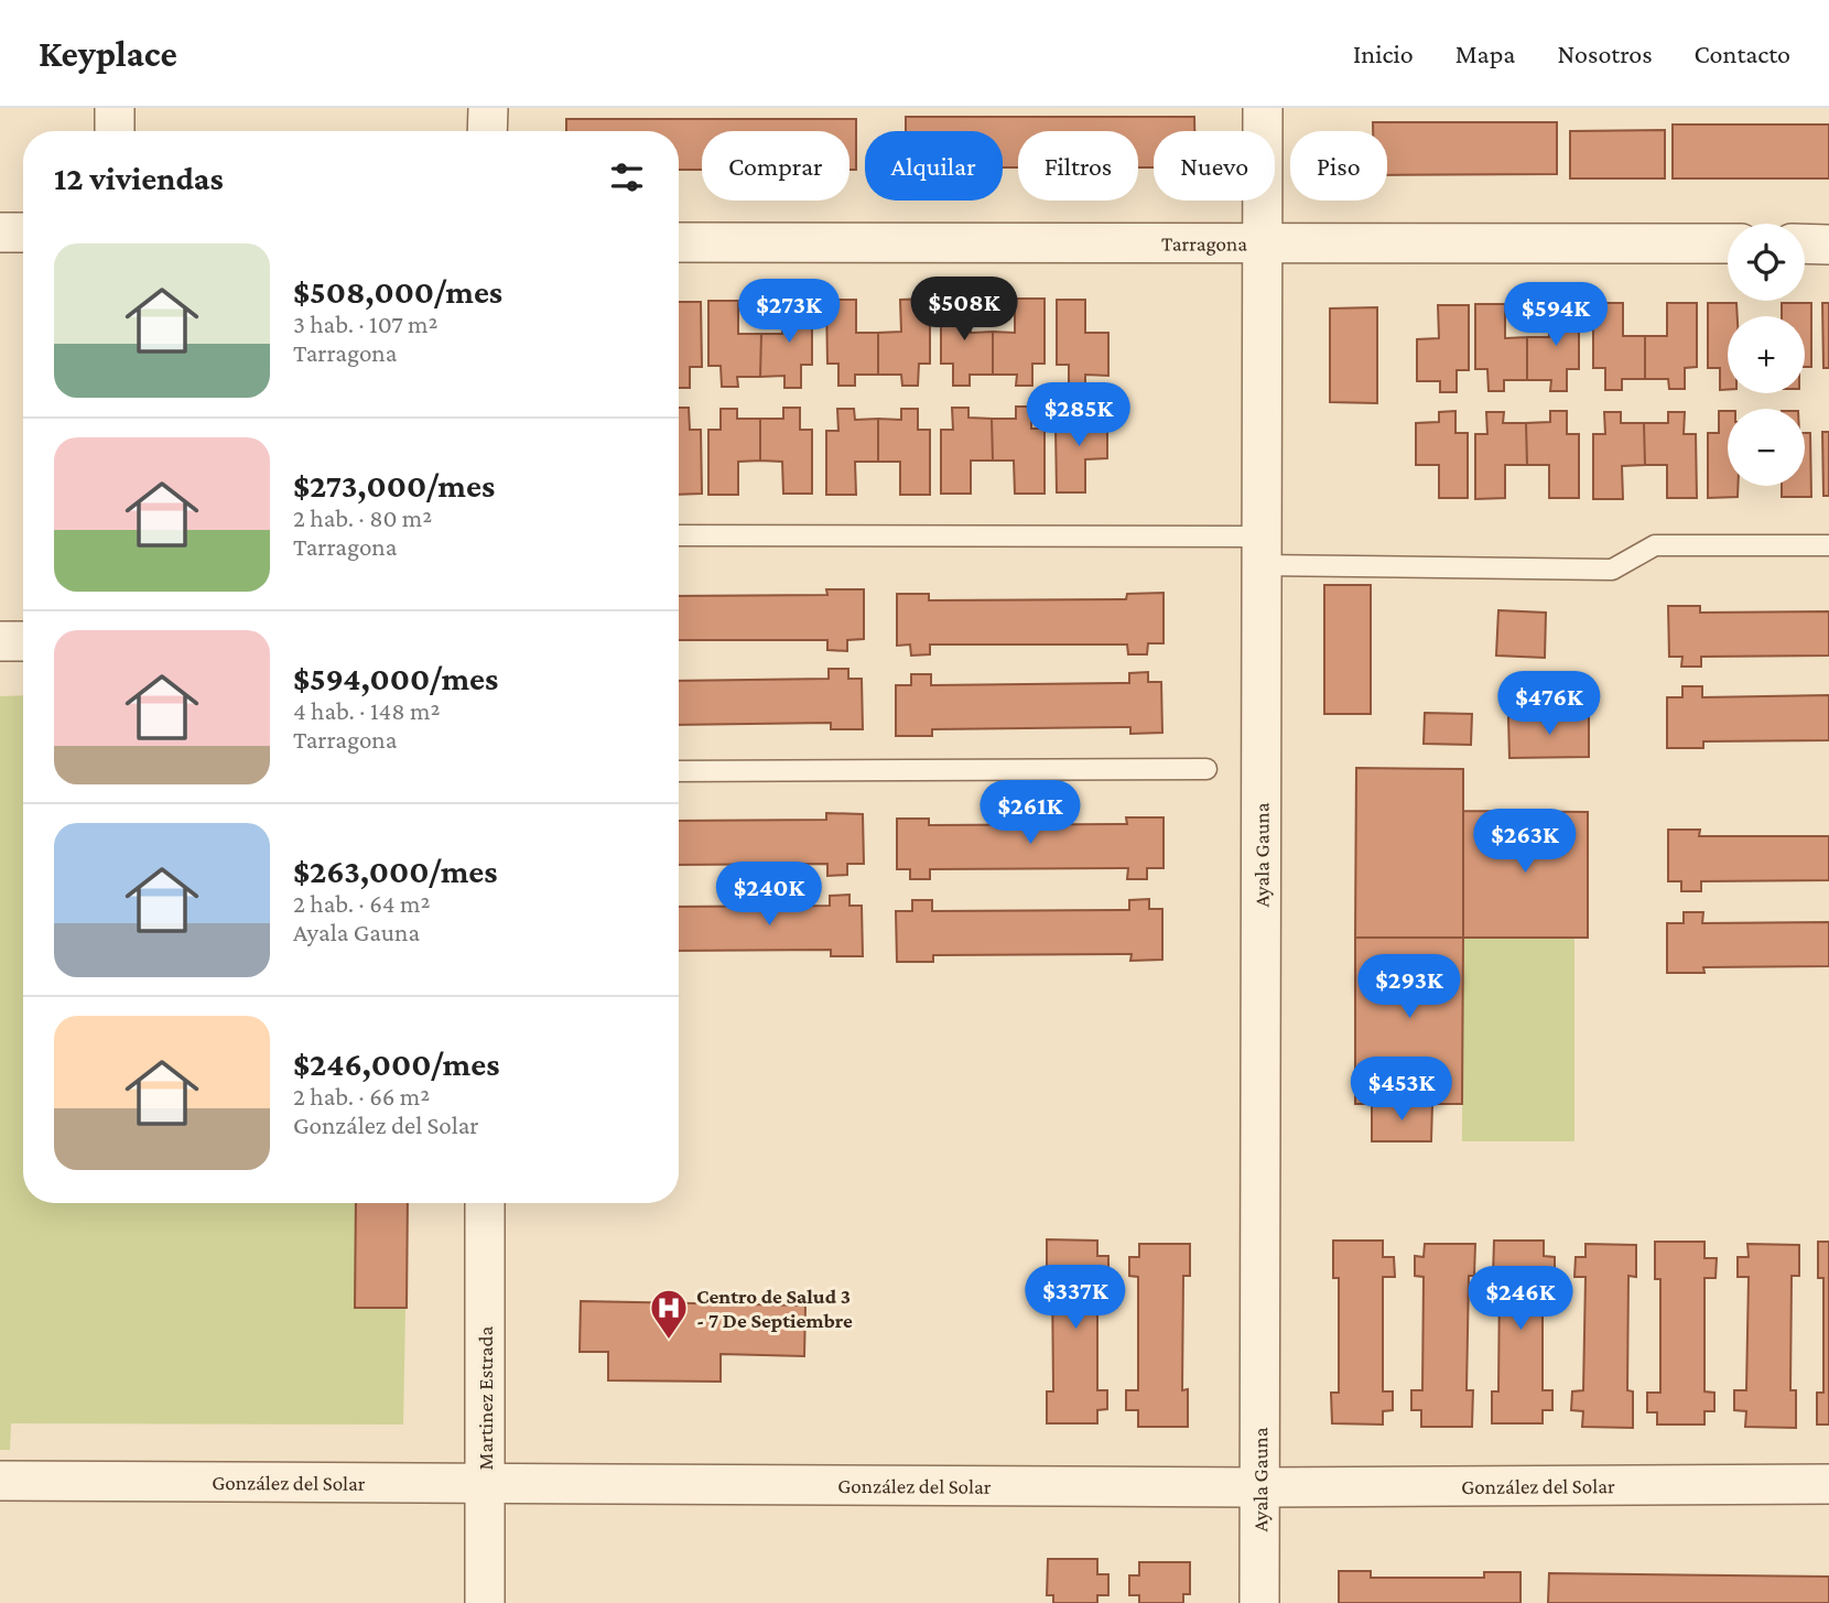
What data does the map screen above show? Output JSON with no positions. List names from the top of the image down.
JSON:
{
  "streets": {
    "street": [
      "Tarragona",
      "Ayala Gauna",
      "Martinez Estrada",
      "González del Solar"
    ]
  },
  "crossings": [
    ["Tarragona", "Ayala Gauna"],
    ["Ayala Gauna", "González del Solar"],
    ["Martinez Estrada", "González del Solar"]
  ],
  "places": {
    "hospital": ["Centro de Salud 3 - 7 De Septiembre"]
  },
  "page": {
    "header": "Keyplace",
    "nav": [
      "Inicio",
      "Mapa",
      "Nosotros",
      "Contacto"
    ],
    "chip": [
      "Comprar",
      "Alquilar",
      "Filtros",
      "Nuevo",
      "Piso"
    ],
    "heading": "12 viviendas",
    "map_buttons": ["+", "−"],
    "list": [
      {
        "name": "$508,000/mes",
        "note": "3 hab. · 107 m² · Tarragona"
      },
      {
        "name": "$273,000/mes",
        "note": "2 hab. · 80 m² · Tarragona"
      },
      {
        "name": "$594,000/mes",
        "note": "4 hab. · 148 m² · Tarragona"
      },
      {
        "name": "$263,000/mes",
        "note": "2 hab. · 64 m² · Ayala Gauna"
      },
      {
        "name": "$246,000/mes",
        "note": "2 hab. · 66 m² · González del Solar"
      }
    ],
    "price": [
      "$508K",
      "$273K",
      "$594K",
      "$285K",
      "$476K",
      "$261K",
      "$263K",
      "$240K",
      "$293K",
      "$453K",
      "$337K",
      "$246K"
    ]
  }
}
